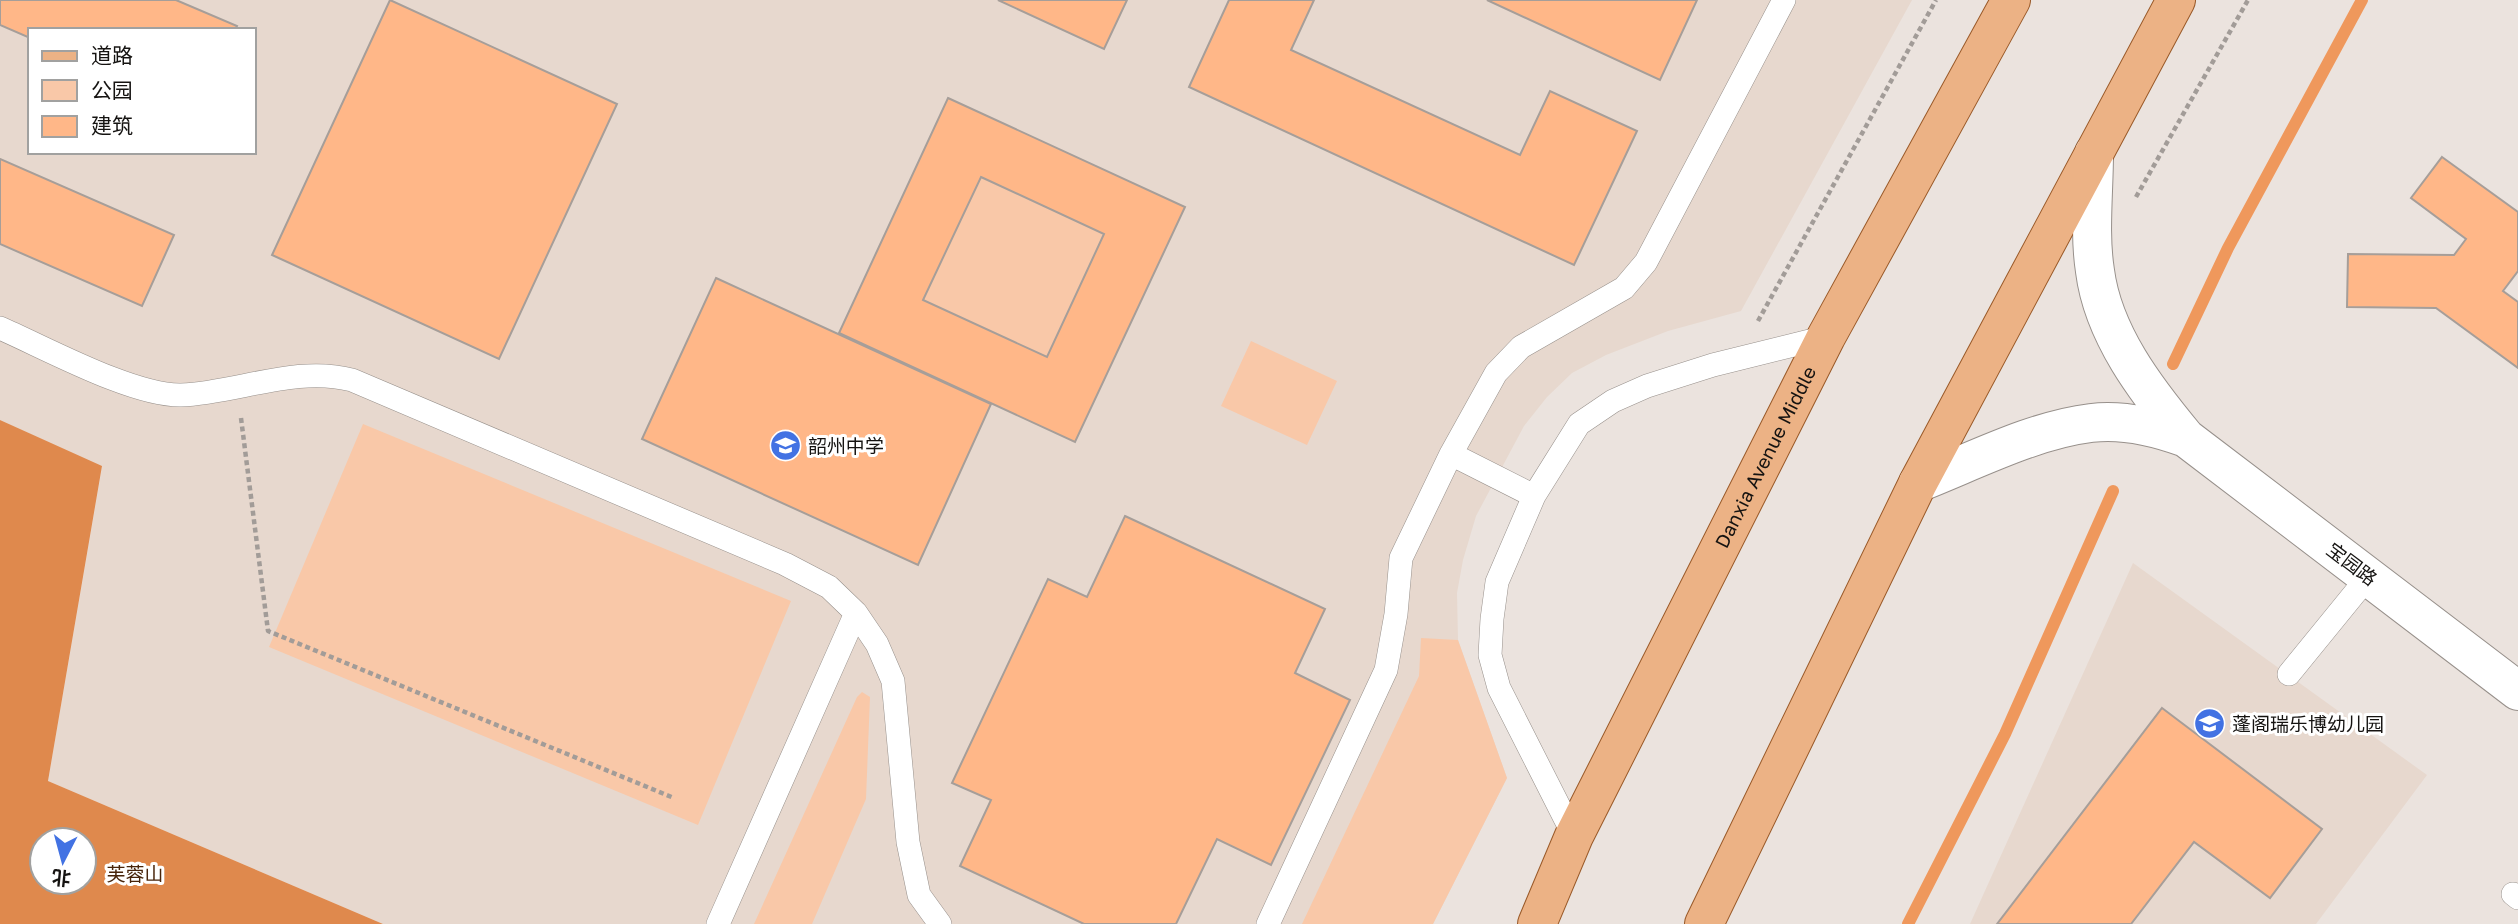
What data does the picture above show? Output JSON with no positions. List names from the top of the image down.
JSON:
{
  "streets": {
    "main road": ["Danxia Avenue Middle"],
    "street": ["宝园路"]
  },
  "parks": ["芙蓉山"],
  "places": {
    "school or university": ["韶州中学", "蓬阁瑞乐博幼儿园"]
  },
  "legend": ["道路", "公园", "建筑"],
  "north": "bottom"
}
